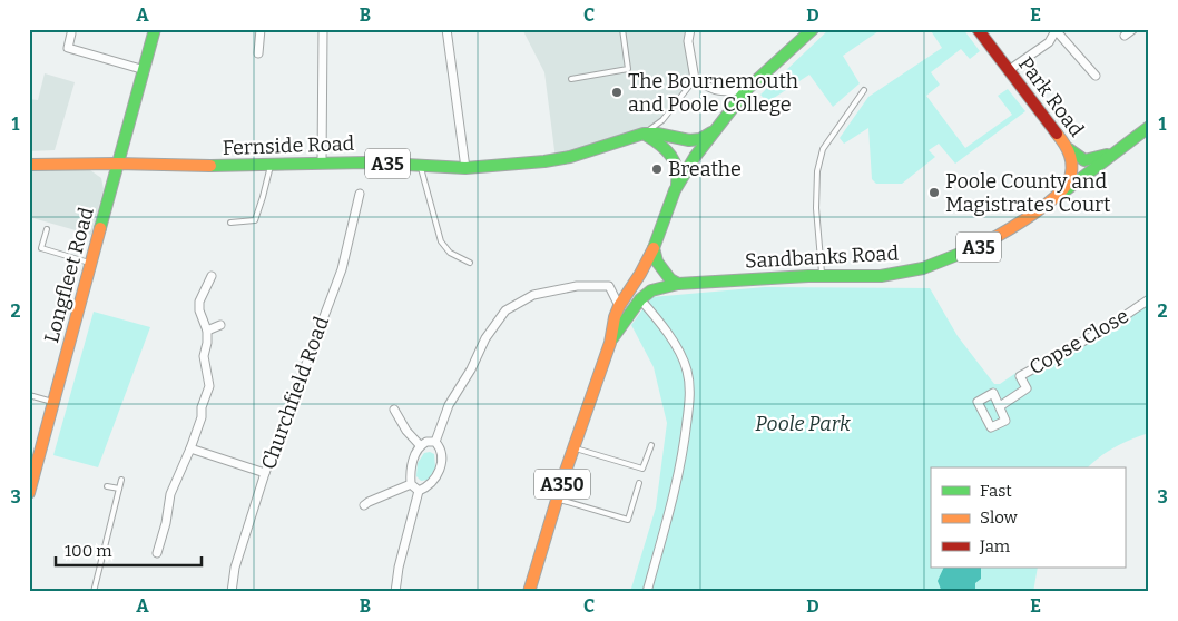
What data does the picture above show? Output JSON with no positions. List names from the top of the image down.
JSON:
{
  "streets": {
    "main road": [
      "Park Road",
      "Fernside Road",
      "A35",
      "Sandbanks Road",
      "Longfleet Road",
      "A350"
    ],
    "street": ["Copse Close", "Churchfield Road"]
  },
  "crossings": [
    ["Park Road", "Sandbanks Road"],
    ["Fernside Road", "Longfleet Road"],
    ["Sandbanks Road", "A350"]
  ],
  "parks": ["Poole Park"],
  "places": ["The Bournemouth and Poole College", "Breathe", "Poole County and Magistrates Court"],
  "legend": ["Fast", "Slow", "Jam"],
  "scale_bar": "100 m",
  "grid": {
    "columns": [
      "A",
      "B",
      "C",
      "D",
      "E"
    ],
    "rows": ["1", "2", "3"]
  }
}
